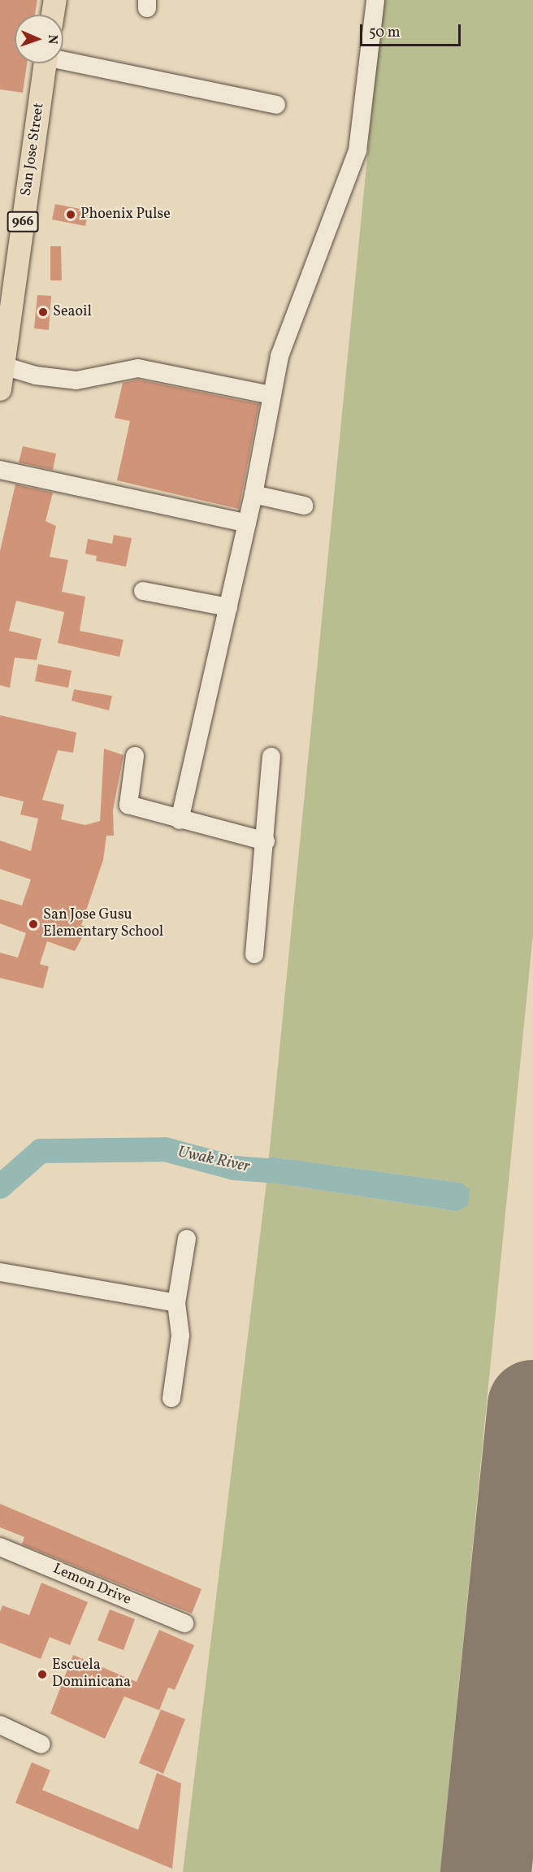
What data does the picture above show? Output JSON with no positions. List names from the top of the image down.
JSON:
{
  "streets": {
    "main road": ["San Jose Street", "966"],
    "street": ["Lemon Drive"]
  },
  "water": ["Uwak River"],
  "places": [
    "Phoenix Pulse",
    "Seaoil",
    "San Jose Gusu Elementary School",
    "Escuela Dominicana"
  ],
  "scale_bar": "50 m",
  "north": "right"
}
